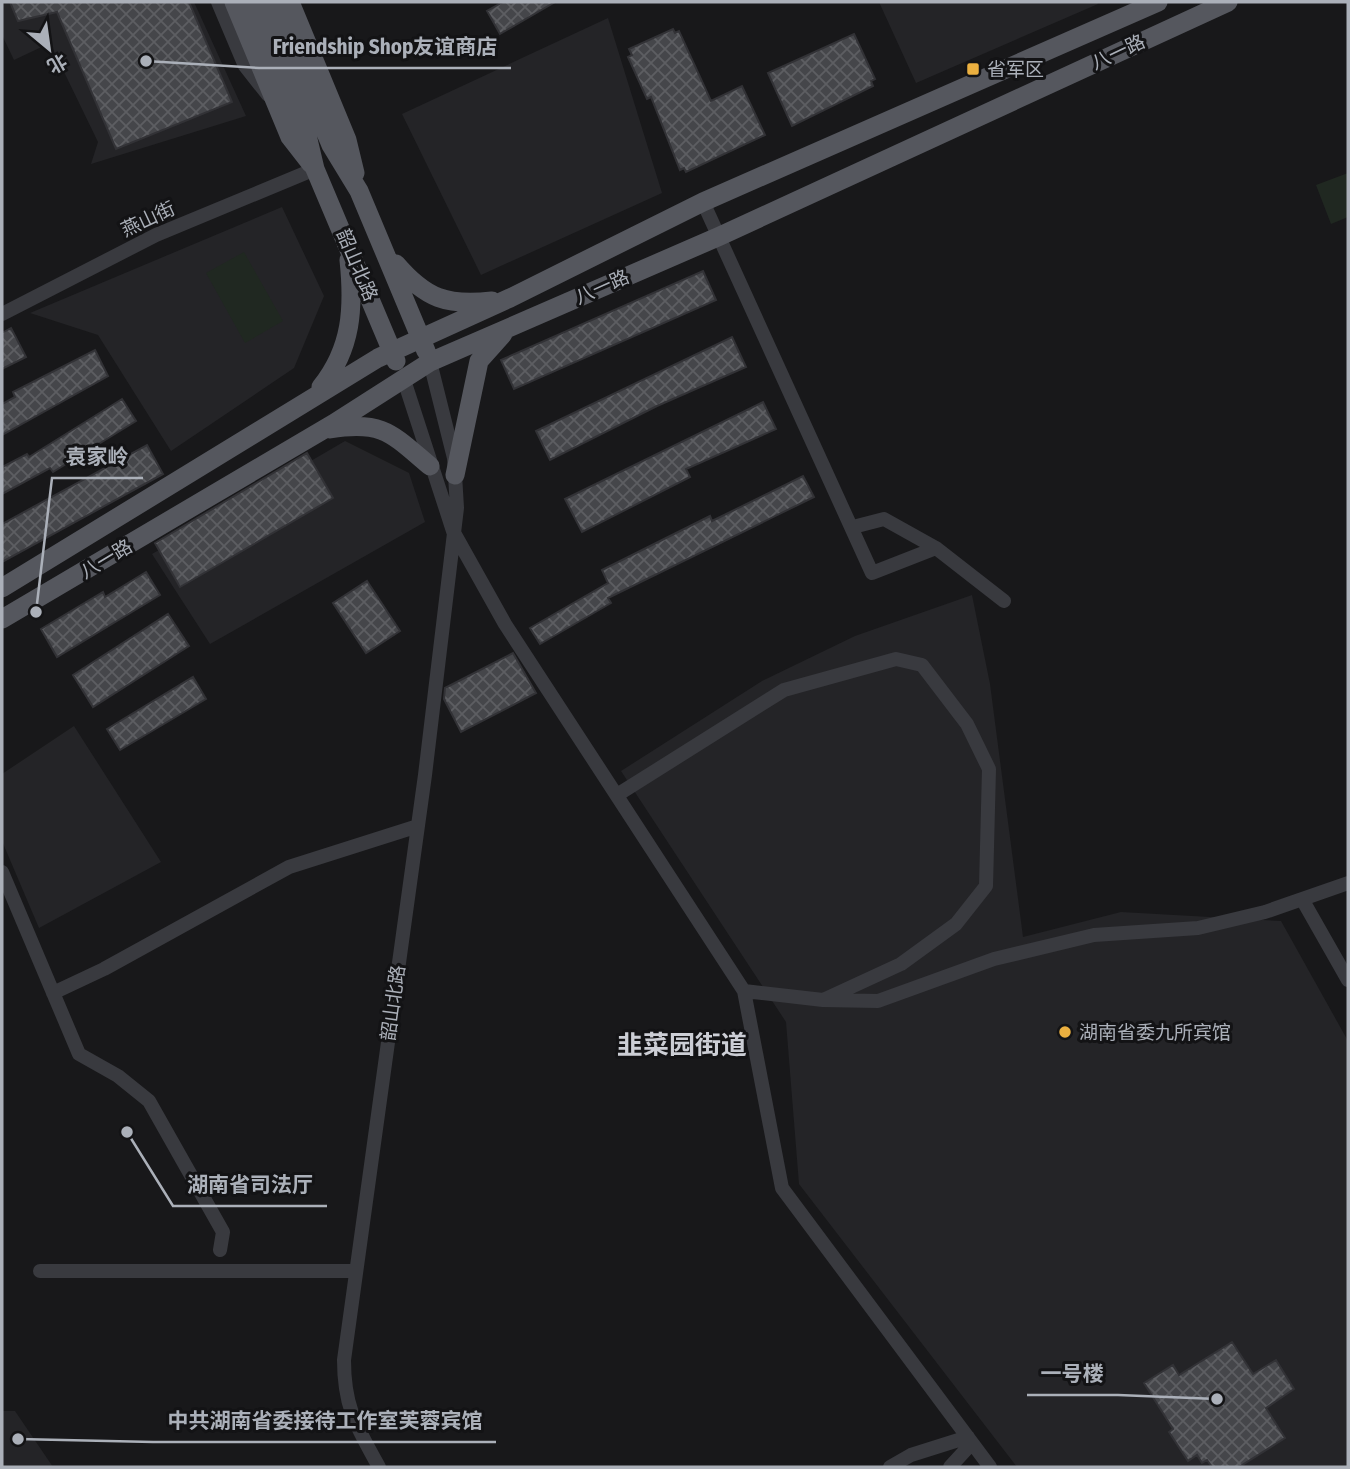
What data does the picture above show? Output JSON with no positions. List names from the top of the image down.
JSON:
{
  "streets": {
    "main road": ["八一路", "韶山北路"],
    "street": ["燕山街"]
  },
  "crossings": [
    ["八一路", "韶山北路"],
    ["燕山街", "韶山北路"]
  ],
  "districts": ["韭菜园街道"],
  "places": {
    "other": [
      "Friendship Shop友谊商店",
      "袁家岭",
      "湖南省委九所宾馆",
      "湖南省司法厅",
      "一号楼",
      "中共湖南省委接待工作室芙蓉宾馆"
    ],
    "transit": ["省军区"]
  },
  "north": "bottom right"
}
